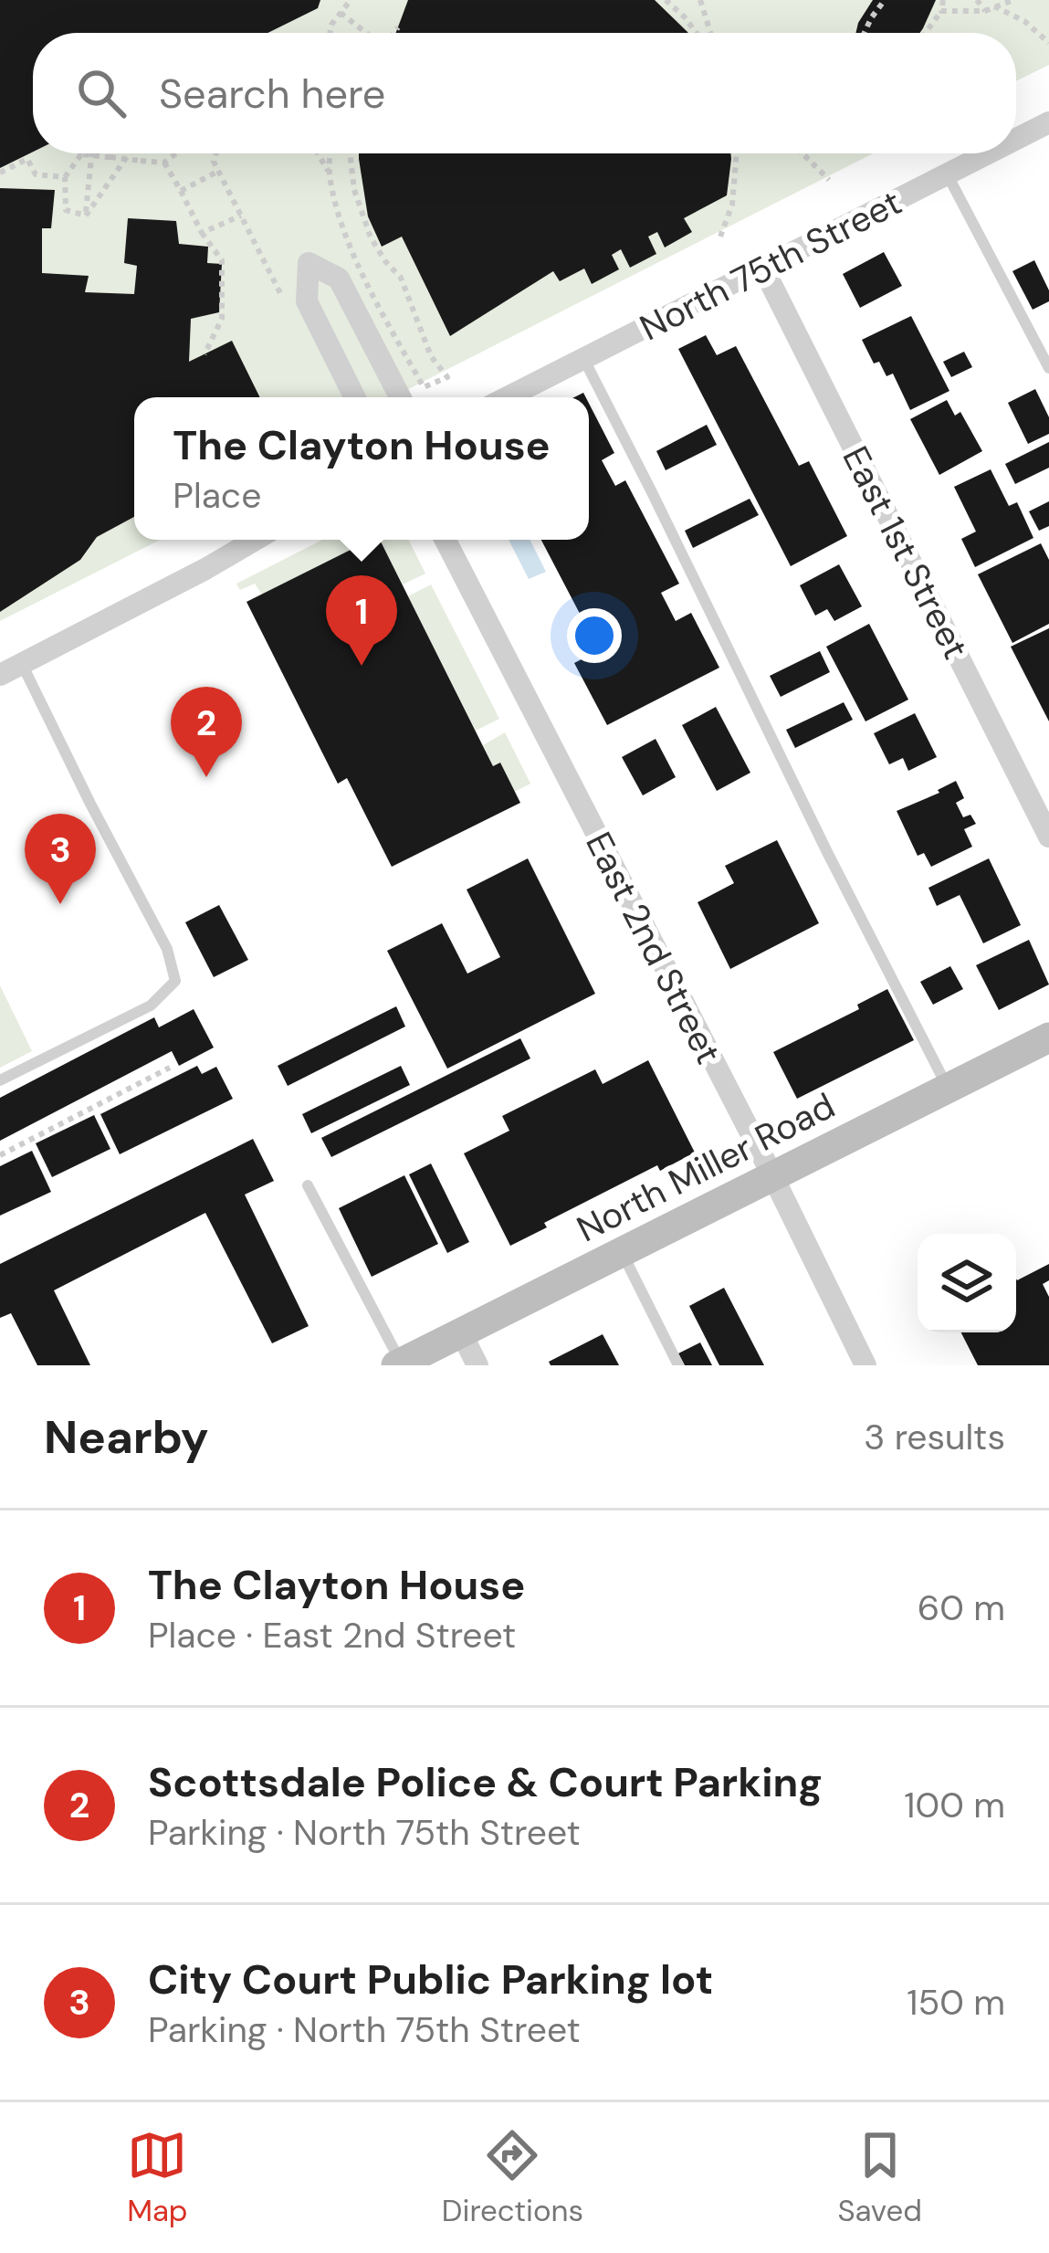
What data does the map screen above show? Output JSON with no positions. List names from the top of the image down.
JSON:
{
  "streets": {
    "street": [
      "North 75th Street",
      "East 1st Street",
      "East 2nd Street",
      "North Miller Road"
    ]
  },
  "crossings": [
    ["North 75th Street", "East 1st Street"],
    ["East 2nd Street", "North Miller Road"]
  ],
  "page": {
    "search": "Search here",
    "popup": ["The Clayton House", "Place"],
    "pins": ["1", "2", "3"],
    "heading": ["Nearby", "3 results"],
    "list": [
      {
        "mark": "1",
        "name": "The Clayton House",
        "note": "Place · East 2nd Street",
        "value": "60 m"
      },
      {
        "mark": "2",
        "name": "Scottsdale Police & Court Parking",
        "note": "Parking · North 75th Street",
        "value": "100 m"
      },
      {
        "mark": "3",
        "name": "City Court Public Parking lot",
        "note": "Parking · North 75th Street",
        "value": "150 m"
      }
    ],
    "nav": ["Map", "Directions", "Saved"]
  }
}
